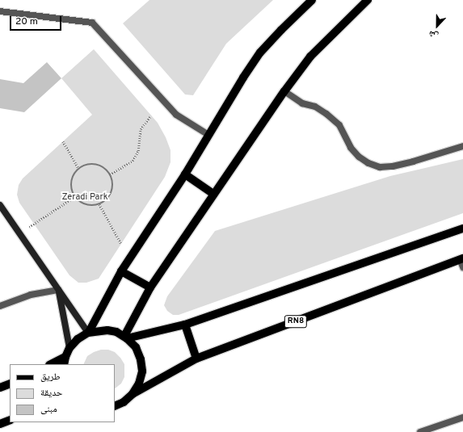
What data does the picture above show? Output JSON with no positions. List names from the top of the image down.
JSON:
{
  "streets": {
    "main road": ["RN8"]
  },
  "parks": ["Zeradi Park"],
  "legend": ["طريق", "حديقة", "مبنى"],
  "scale_bar": "20 m",
  "north": "bottom"
}
